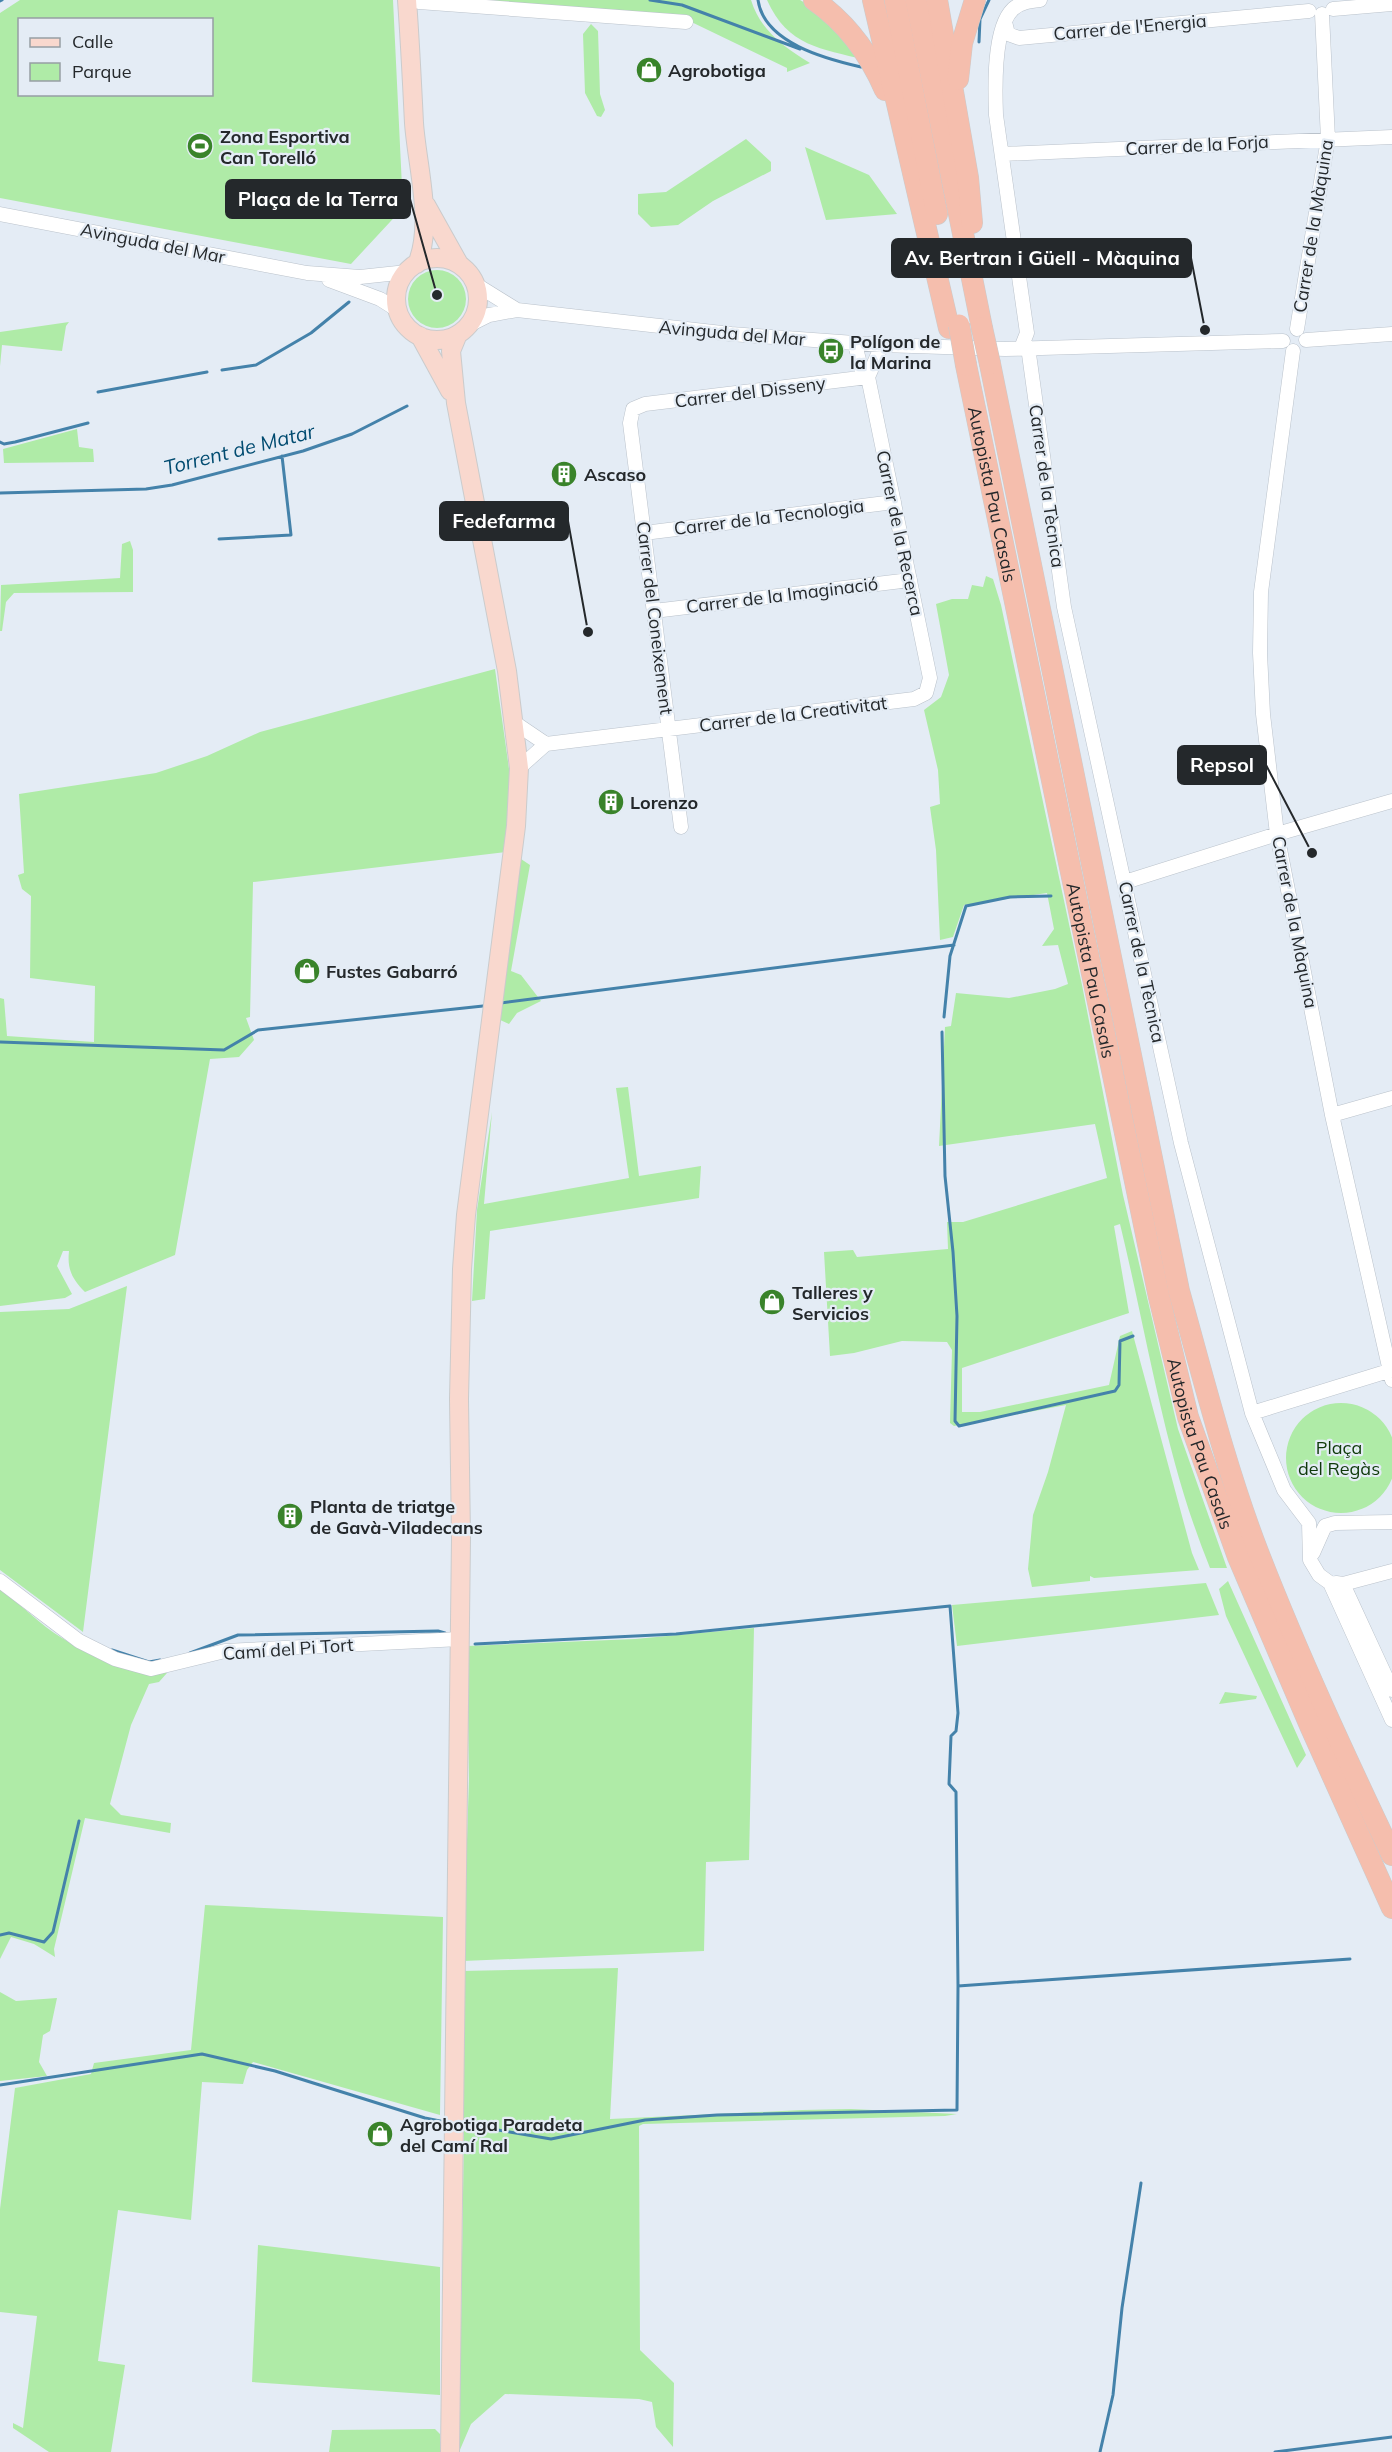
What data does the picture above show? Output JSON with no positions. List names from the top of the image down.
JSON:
{
  "streets": {
    "highway": ["Autopista Pau Casals"],
    "street": [
      "Carrer de l'Energia",
      "Carrer de la Forja",
      "Carrer de la Màquina",
      "Avinguda del Mar",
      "Carrer del Disseny",
      "Carrer de la Tècnica",
      "Carrer de la Tecnologia",
      "Carrer de la Recerca",
      "Carrer de la Imaginació",
      "Carrer del Coneixement",
      "Carrer de la Creativitat",
      "Camí del Pi Tort"
    ]
  },
  "crossings": [
    ["Carrer de l'Energia", "Carrer de la Màquina"],
    ["Carrer de l'Energia", "Carrer de la Tècnica"],
    ["Carrer de la Forja", "Carrer de la Màquina"],
    ["Carrer de la Forja", "Carrer de la Tècnica"],
    ["Carrer de la Màquina", "Avinguda del Mar"],
    ["Avinguda del Mar", "Carrer de la Tècnica"],
    ["Avinguda del Mar", "Autopista Pau Casals"],
    ["Avinguda del Mar", "Carrer de la Recerca"],
    ["Carrer del Disseny", "Carrer de la Recerca"],
    ["Carrer del Disseny", "Carrer del Coneixement"],
    ["Carrer de la Tecnologia", "Carrer de la Recerca"],
    ["Carrer de la Tecnologia", "Carrer del Coneixement"],
    ["Carrer de la Recerca", "Carrer de la Imaginació"],
    ["Carrer de la Recerca", "Carrer de la Creativitat"],
    ["Carrer de la Imaginació", "Carrer del Coneixement"],
    ["Carrer del Coneixement", "Carrer de la Creativitat"]
  ],
  "water": ["Torrent de Matar"],
  "parks": ["Plaça del Regàs"],
  "places": {
    "shop": [
      "Agrobotiga",
      "Fustes Gabarró",
      "Talleres y Servicios",
      "Agrobotiga Paradeta del Camí Ral"
    ],
    "sports": ["Zona Esportiva Can Torelló"],
    "other": [
      "Plaça de la Terra",
      "Av. Bertran i Güell - Màquina",
      "Fedefarma",
      "Repsol"
    ],
    "bus stop": ["Polígon de la Marina"],
    "building": ["Ascaso", "Lorenzo", "Planta de triatge de Gavà-Viladecans"]
  },
  "legend": ["Calle", "Parque"]
}
